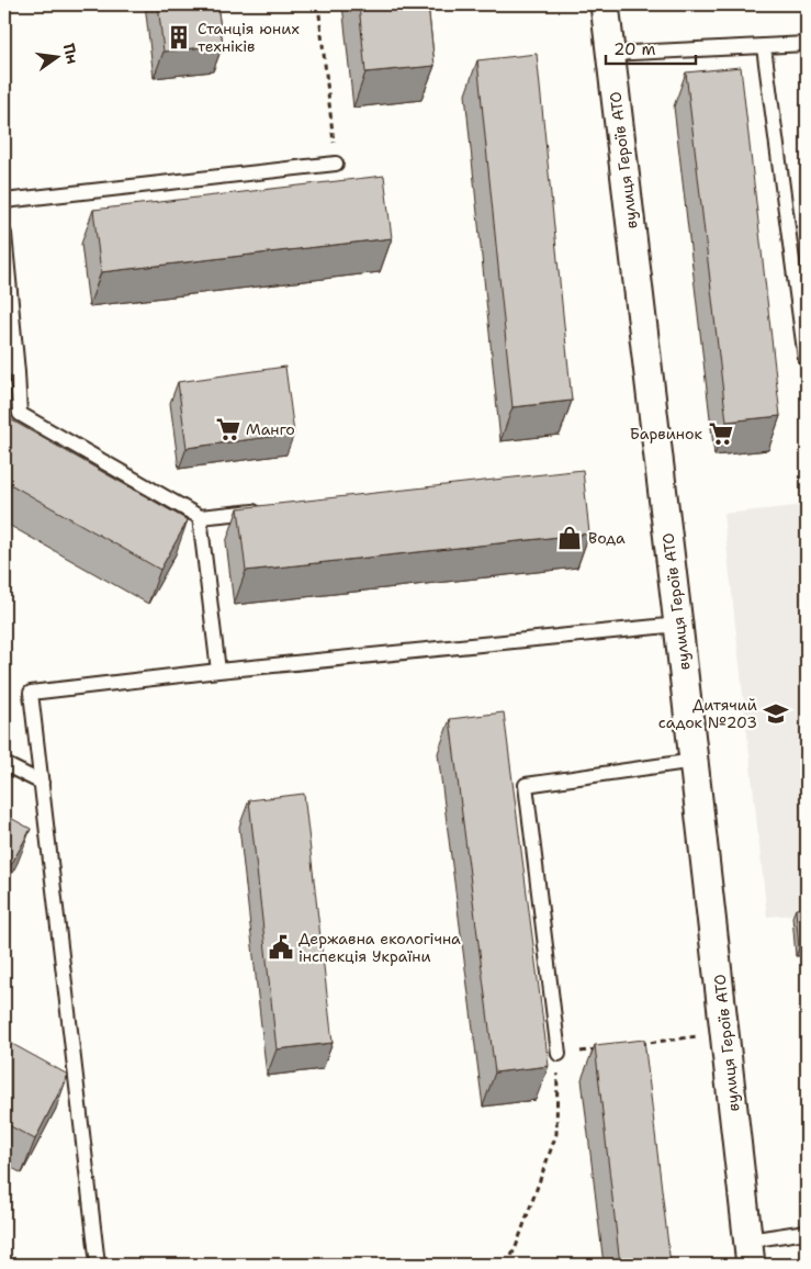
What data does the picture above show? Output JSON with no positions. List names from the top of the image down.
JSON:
{
  "streets": {
    "street": ["вулиця Героїв АТО"]
  },
  "places": {
    "building": ["Станція юних техніків"],
    "supermarket": ["Манго", "Барвинок"],
    "shop": ["Вода"],
    "school or university": ["Дитячий садок №203"],
    "public building": ["Державна екологічна інспекція України"]
  },
  "scale_bar": "20 m",
  "north": "right"
}
